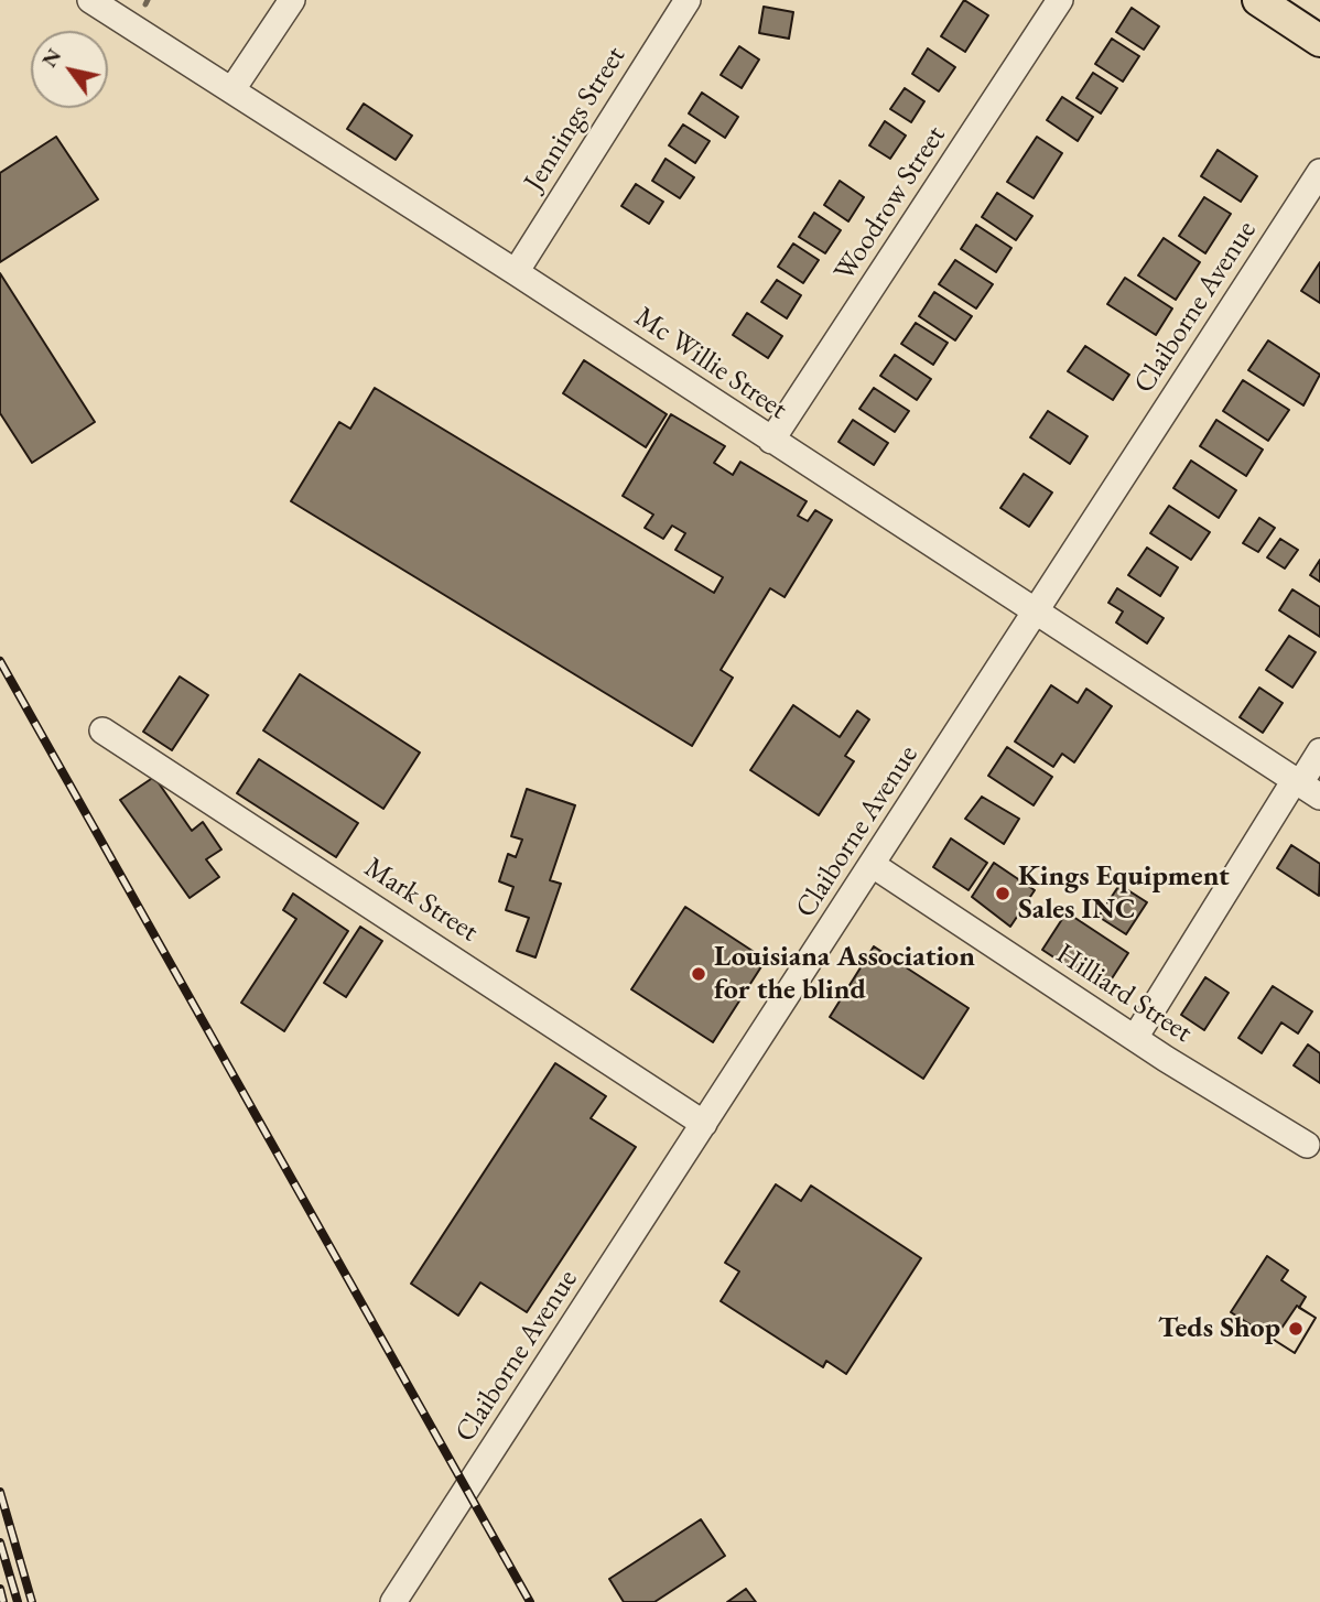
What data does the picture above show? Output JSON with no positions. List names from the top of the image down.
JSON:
{
  "streets": {
    "street": [
      "Jennings Street",
      "Woodrow Street",
      "Claiborne Avenue",
      "Mc Willie Street",
      "Mark Street",
      "Hilliard Street"
    ]
  },
  "crossings": [
    ["Jennings Street", "Mc Willie Street"],
    ["Woodrow Street", "Mc Willie Street"],
    ["Claiborne Avenue", "Mc Willie Street"],
    ["Claiborne Avenue", "Mark Street"],
    ["Claiborne Avenue", "Hilliard Street"]
  ],
  "places": ["Kings Equipment Sales INC", "Louisiana Association for the blind", "Teds Shop"],
  "north": "top left"
}
